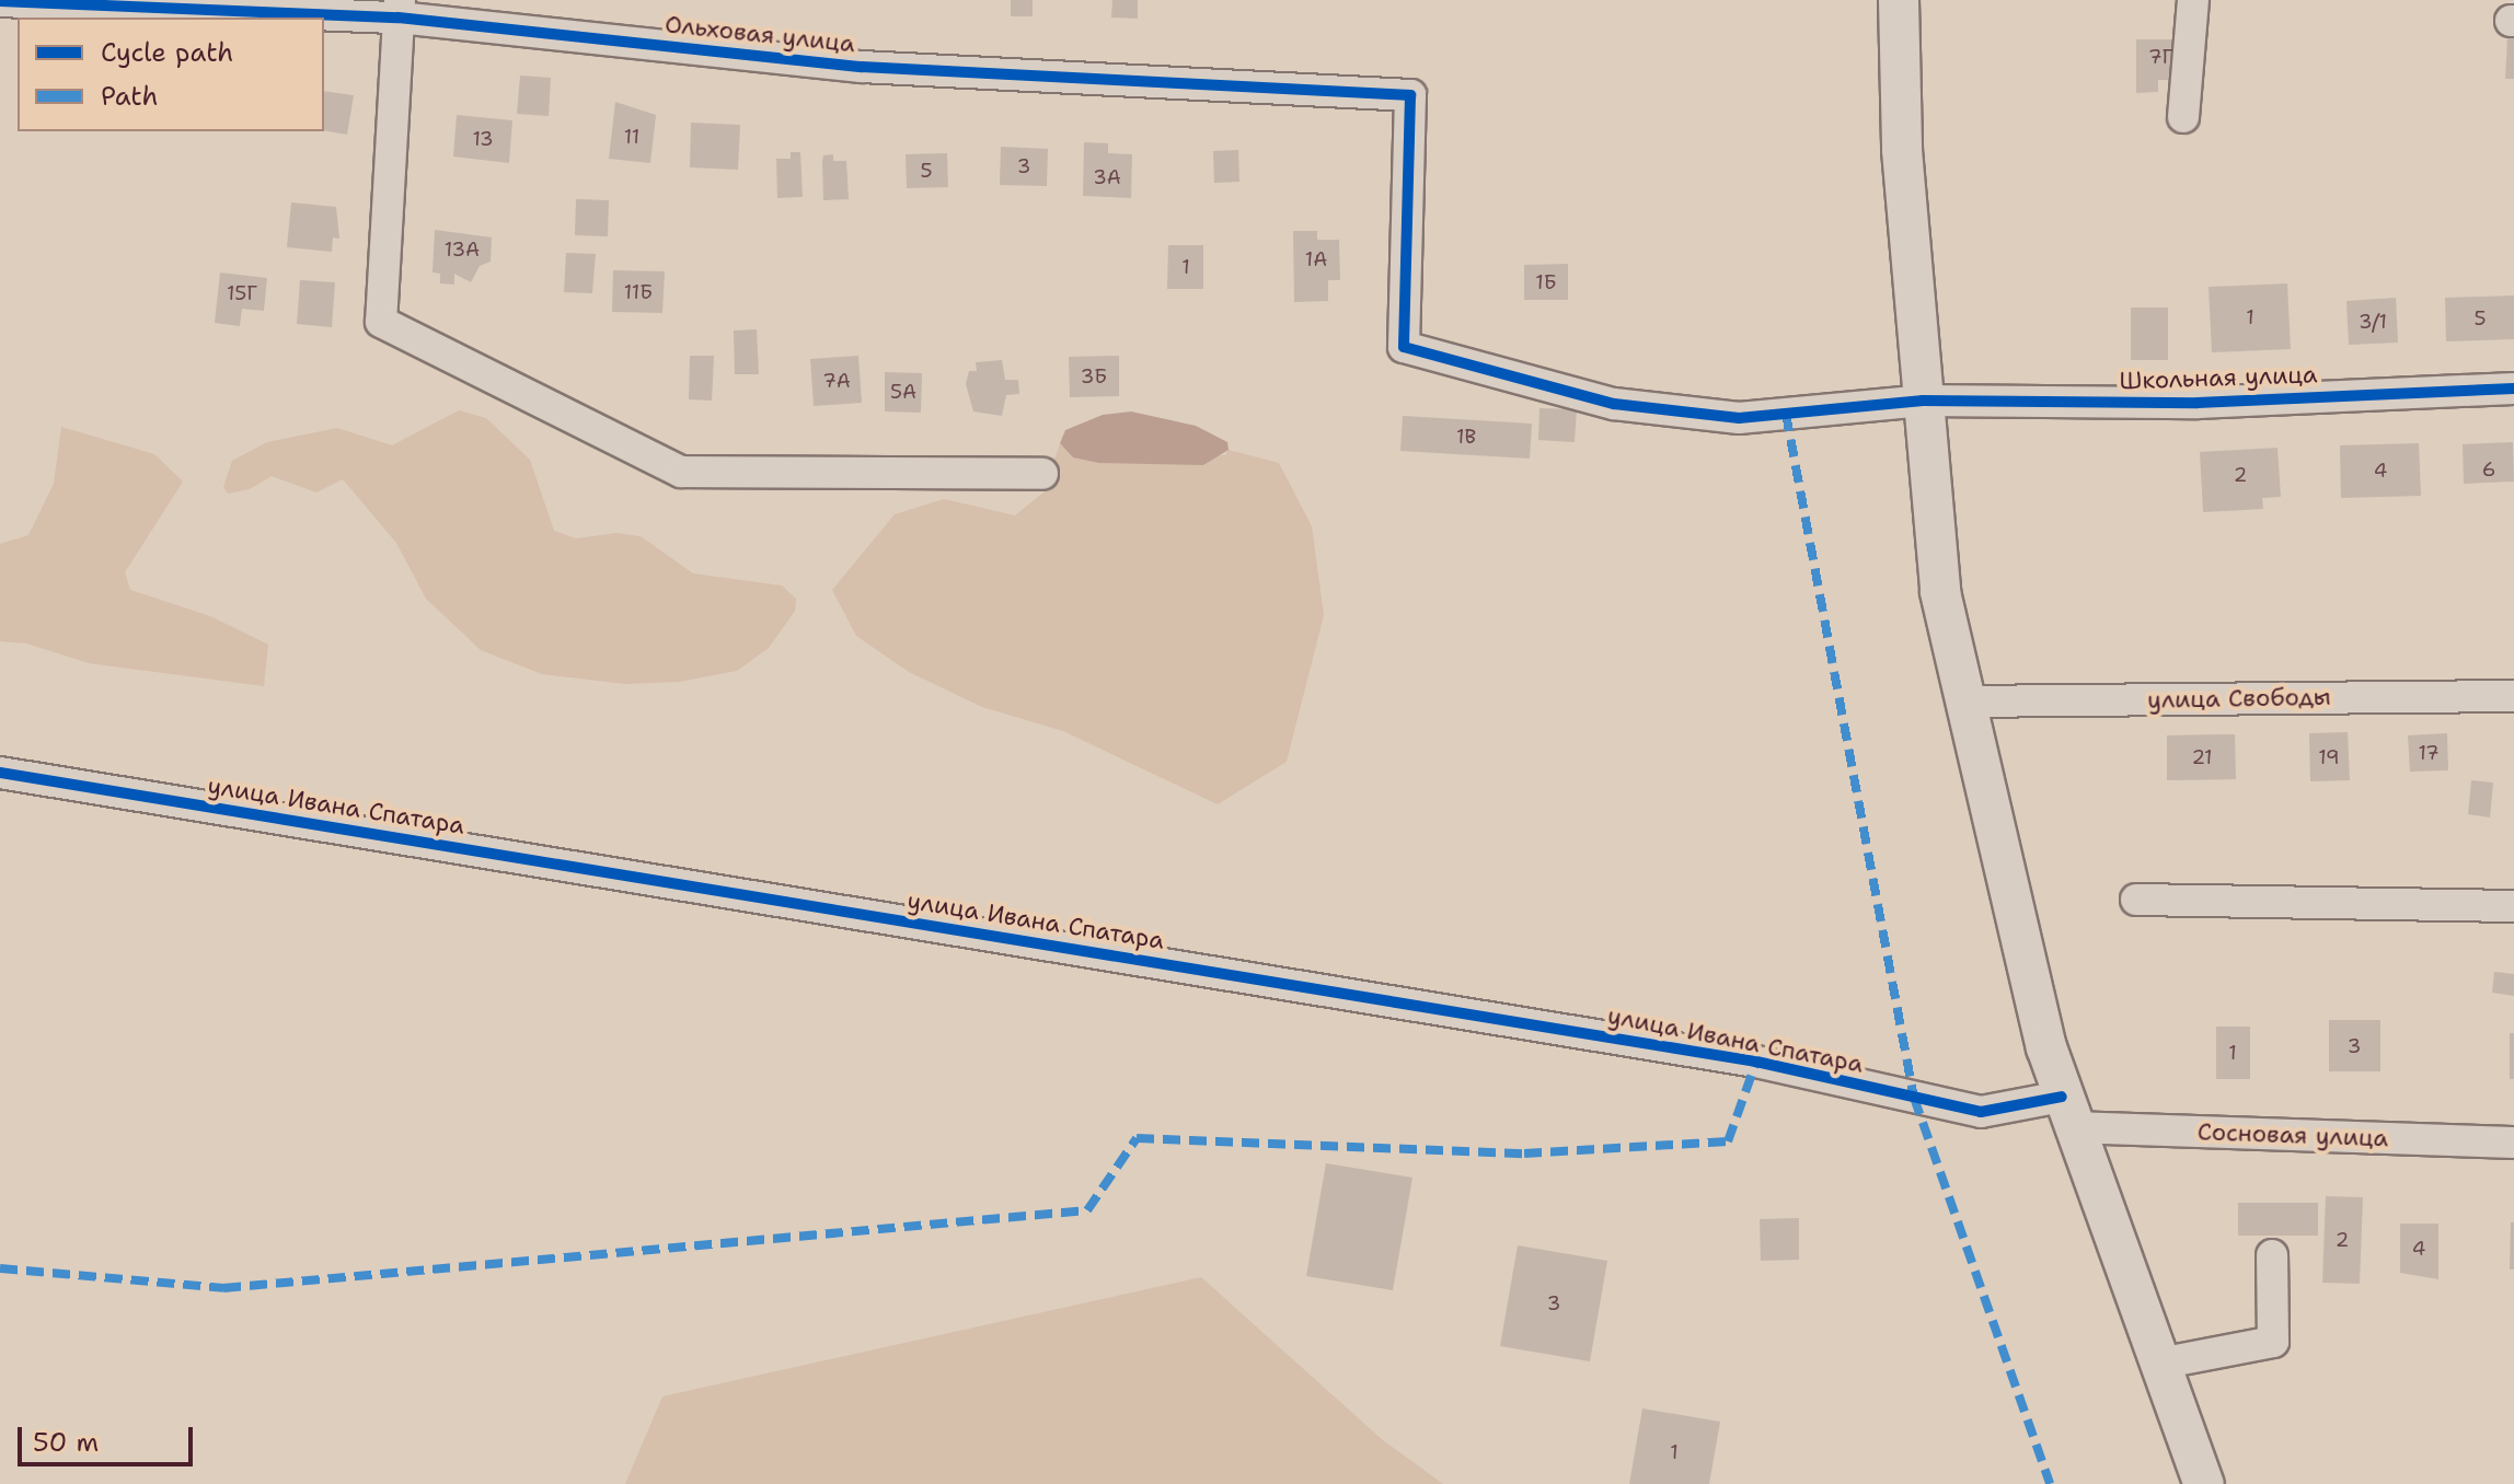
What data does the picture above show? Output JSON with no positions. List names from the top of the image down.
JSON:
{
  "streets": {
    "street": [
      "Ольховая улица",
      "Школьная улица",
      "улица Свободы",
      "улица Ивана Спатара",
      "Сосновая улица"
    ]
  },
  "crossings": [
    ["Ольховая улица", "Школьная улица"],
    ["улица Ивана Спатара", "Сосновая улица"]
  ],
  "house_numbers": [
    "7Г",
    "11",
    "13",
    "3",
    "5",
    "3А",
    "13А",
    "1А",
    "1",
    "1Б",
    "11Б",
    "15Г",
    "1",
    "5",
    "3/1",
    "3Б",
    "7А",
    "5А",
    "1В",
    "6",
    "4",
    "2",
    "17",
    "21",
    "19",
    "3",
    "1",
    "2",
    "4",
    "3",
    "1"
  ],
  "legend": ["Cycle path", "Path"],
  "scale_bar": "50 m"
}
